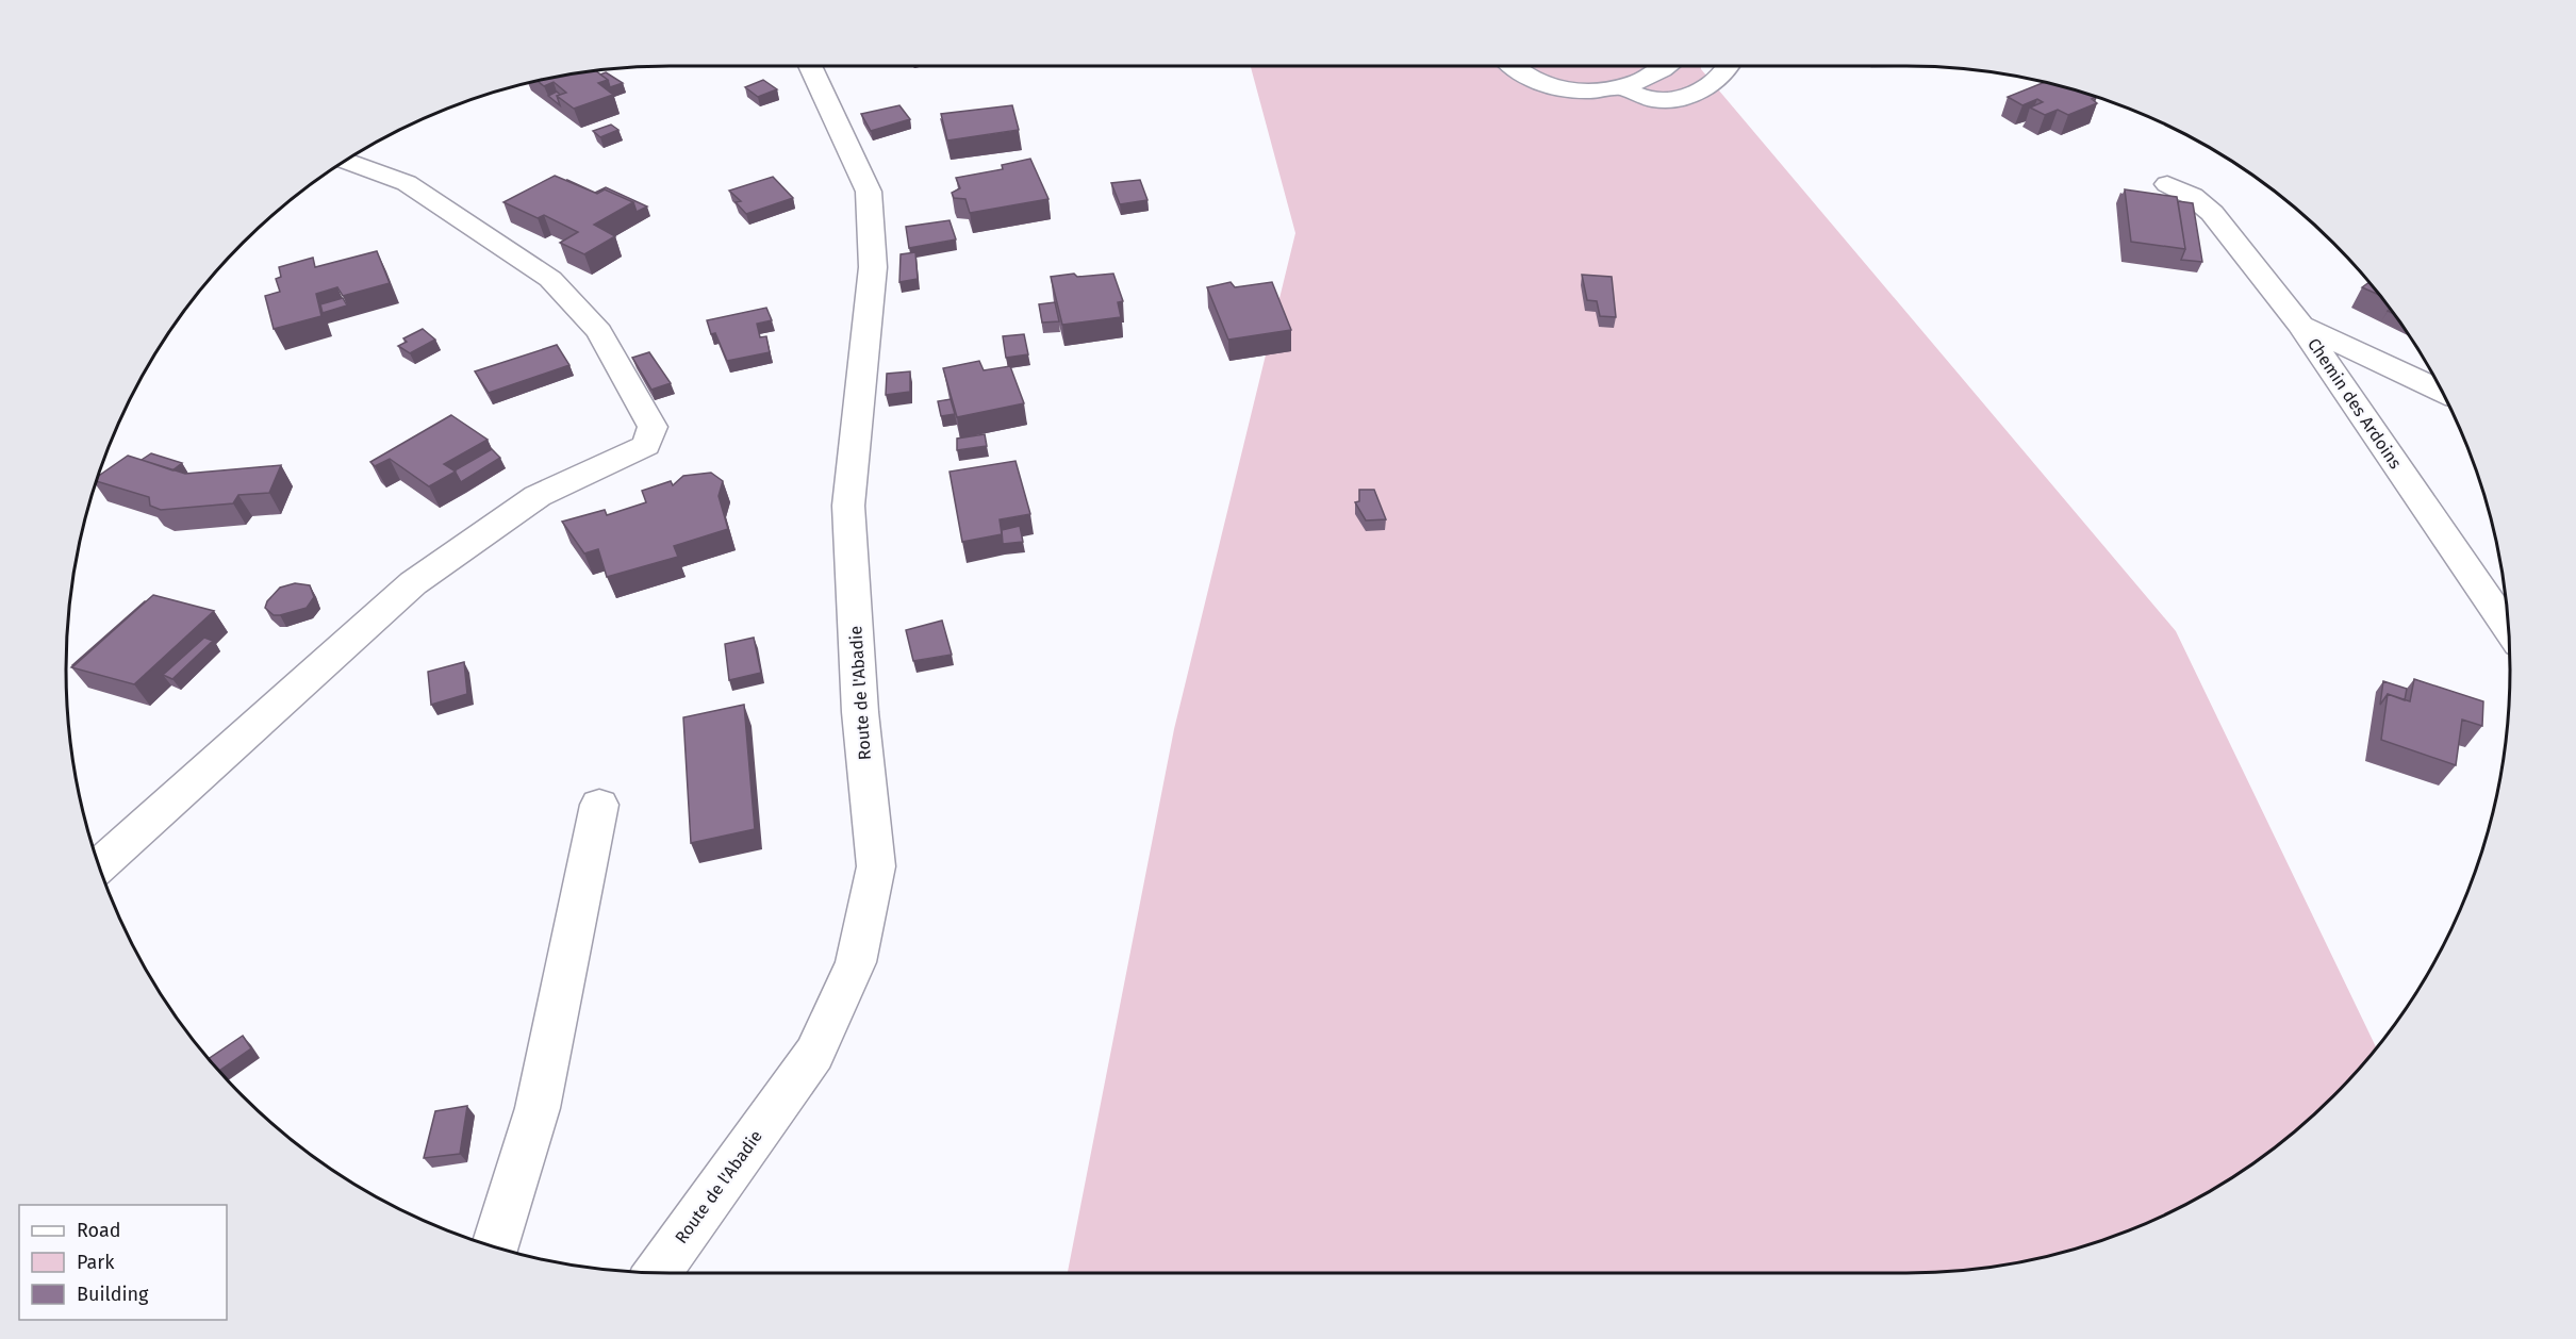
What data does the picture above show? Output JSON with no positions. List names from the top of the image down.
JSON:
{
  "streets": {
    "street": ["Chemin des Ardoins", "Route de l'Abadie"]
  },
  "legend": ["Road", "Park", "Building"]
}
